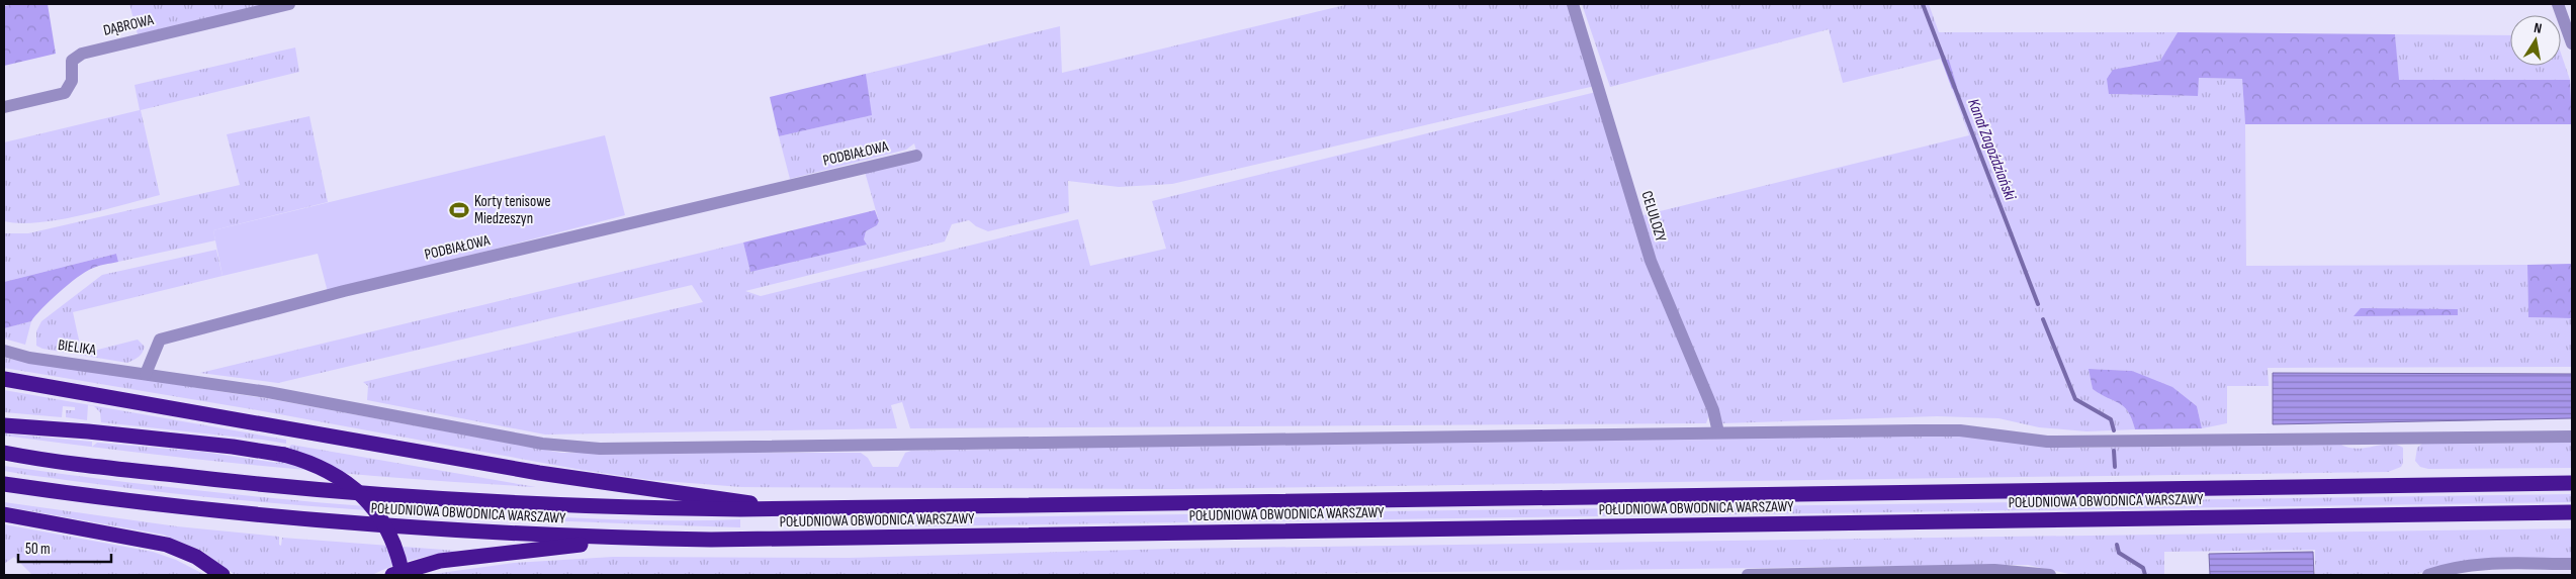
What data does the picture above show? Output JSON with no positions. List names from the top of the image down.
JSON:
{
  "streets": {
    "highway": ["POŁUDNIOWA OBWODNICA WARSZAWY"],
    "street": [
      "DĄBROWA",
      "PODBIAŁOWA",
      "CELULOZY",
      "BIELIKA"
    ]
  },
  "crossings": [
    ["PODBIAŁOWA", "BIELIKA"],
    ["CELULOZY", "BIELIKA"]
  ],
  "water": ["Kanał Zagoździański"],
  "places": {
    "sports": ["Korty tenisowe Miedzeszyn"]
  },
  "scale_bar": "50 m",
  "north": "top"
}
